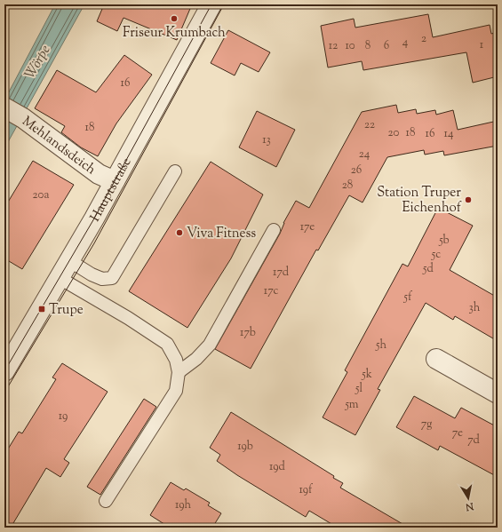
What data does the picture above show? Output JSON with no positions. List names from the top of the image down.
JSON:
{
  "streets": {
    "street": ["Mehlandsdeich", "Hauptstraße"]
  },
  "crossings": [
    ["Mehlandsdeich", "Hauptstraße"]
  ],
  "water": ["Wörpe"],
  "places": {
    "other": ["Friseur Krumbach", "Station Truper Eichenhof", "Viva Fitness"],
    "transit": ["Trupe"]
  },
  "house_numbers": [
    "2",
    "4",
    "1",
    "12",
    "10",
    "8",
    "6",
    "16",
    "22",
    "18",
    "20",
    "18",
    "16",
    "14",
    "13",
    "24",
    "26",
    "28",
    "20a",
    "17e",
    "5b",
    "5c",
    "5d",
    "17d",
    "17c",
    "5f",
    "3h",
    "17b",
    "5h",
    "5k",
    "5l",
    "5m",
    "19",
    "7g",
    "7e",
    "7d",
    "19b",
    "19d",
    "19f",
    "19h"
  ],
  "north": "bottom"
}
